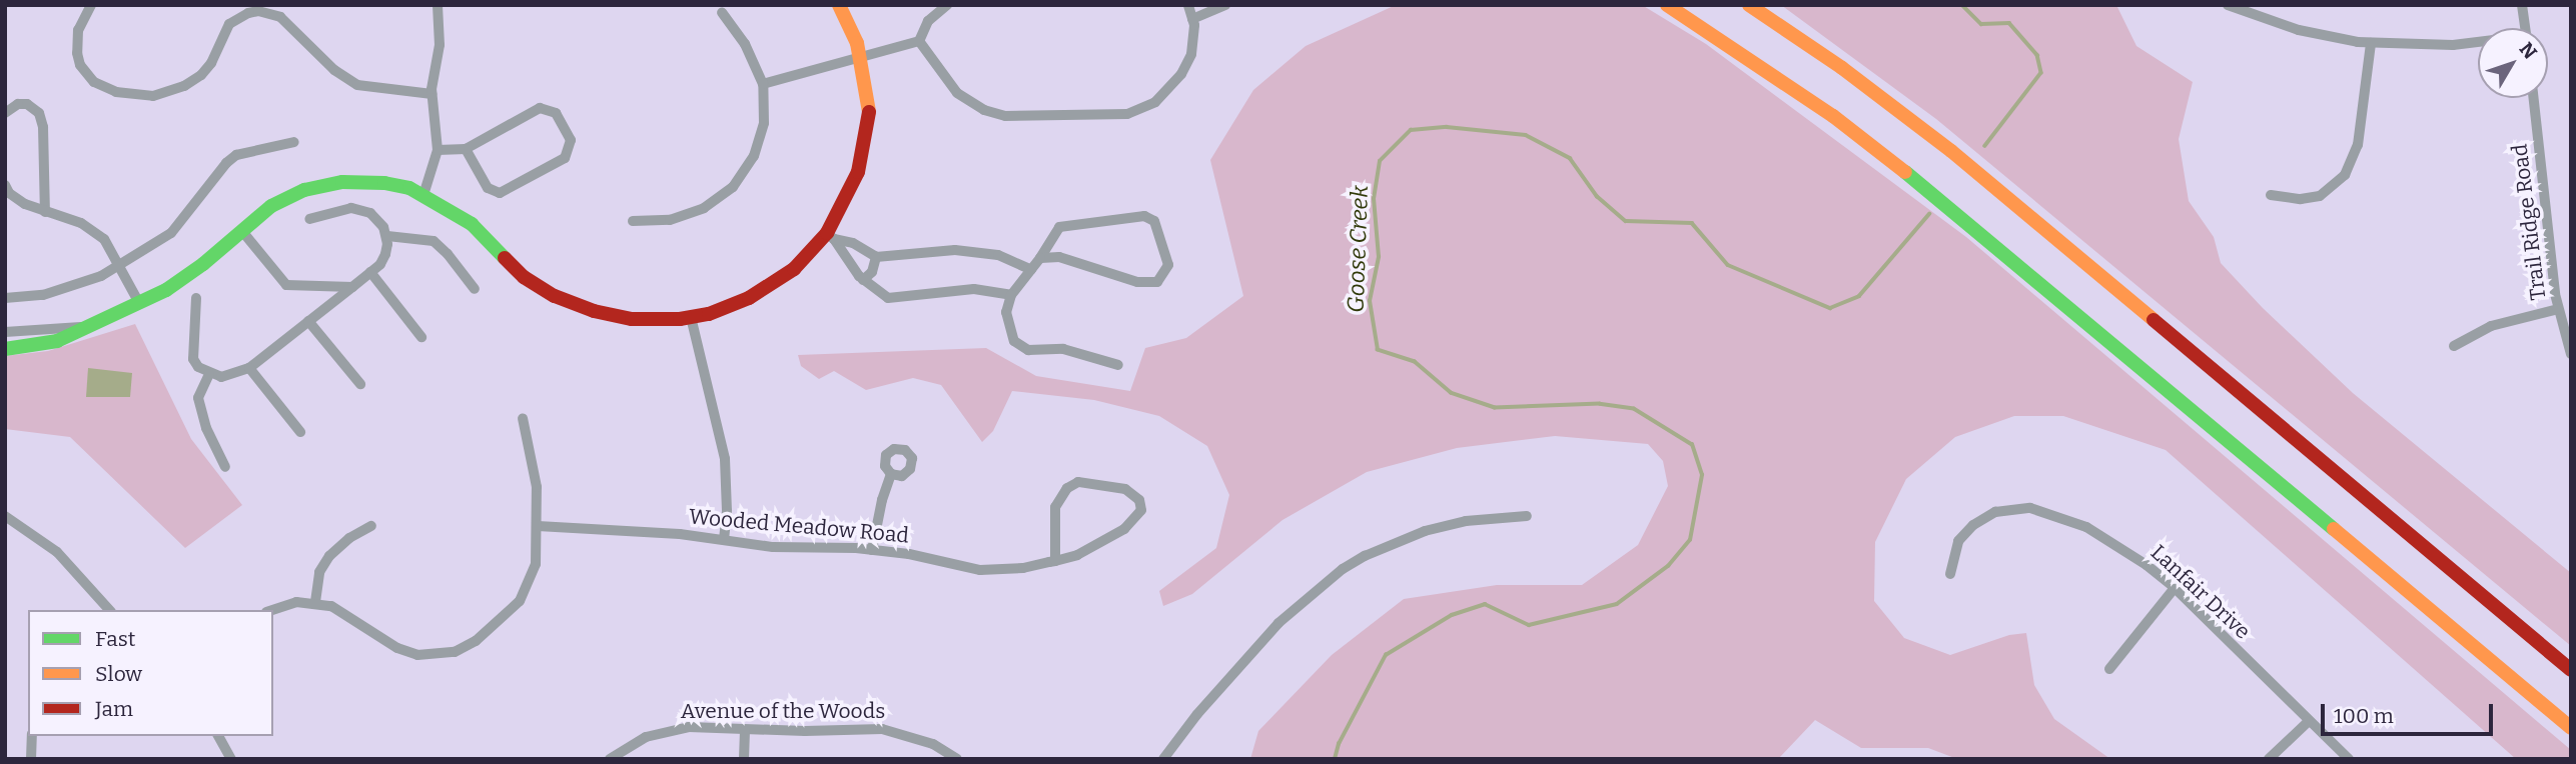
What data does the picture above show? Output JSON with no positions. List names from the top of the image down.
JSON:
{
  "streets": {
    "street": [
      "Trail Ridge Road",
      "Wooded Meadow Road",
      "Lanfair Drive",
      "Avenue of the Woods"
    ]
  },
  "water": ["Goose Creek"],
  "legend": ["Fast", "Slow", "Jam"],
  "scale_bar": "100 m",
  "north": "top right"
}
